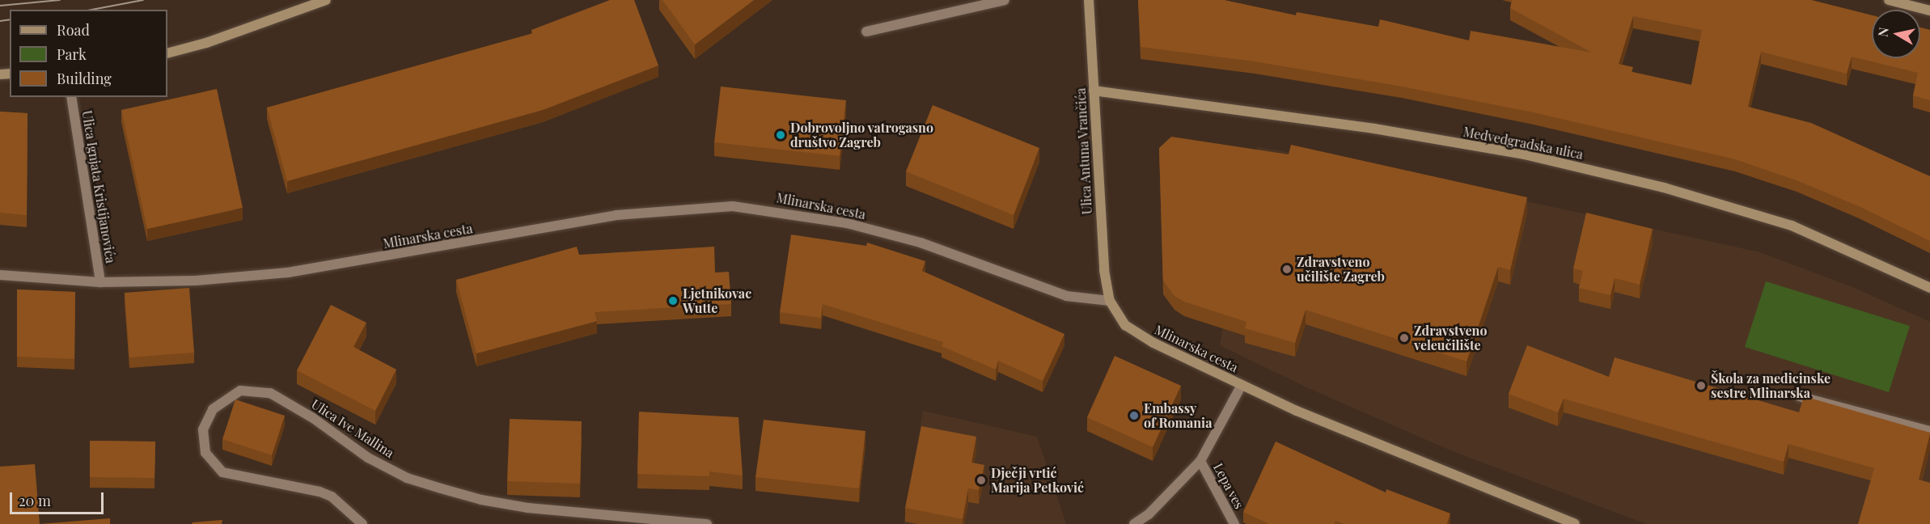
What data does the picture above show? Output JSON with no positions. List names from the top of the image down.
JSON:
{
  "streets": {
    "main road": ["Medvedgradska ulica", "Ulica Antuna Vrančića", "Mlinarska cesta"],
    "street": ["Ulica Ignjata Kristijanovića", "Ulica Ive Mallina", "Lepa ves"]
  },
  "crossings": [
    ["Medvedgradska ulica", "Ulica Antuna Vrančića"],
    ["Ulica Antuna Vrančića", "Mlinarska cesta"],
    ["Ulica Ignjata Kristijanovića", "Mlinarska cesta"]
  ],
  "places": [
    "Dobrovoljno vatrogasno društvo Zagreb",
    "Zdravstveno učilište Zagreb",
    "Ljetnikovac Wutte",
    "Zdravstveno veleučilište",
    "Škola za medicinske sestre Mlinarska",
    "Embassy of Romania",
    "Dječji vrtić Marija Petković"
  ],
  "legend": ["Road", "Park", "Building"],
  "scale_bar": "20 m",
  "north": "left"
}
